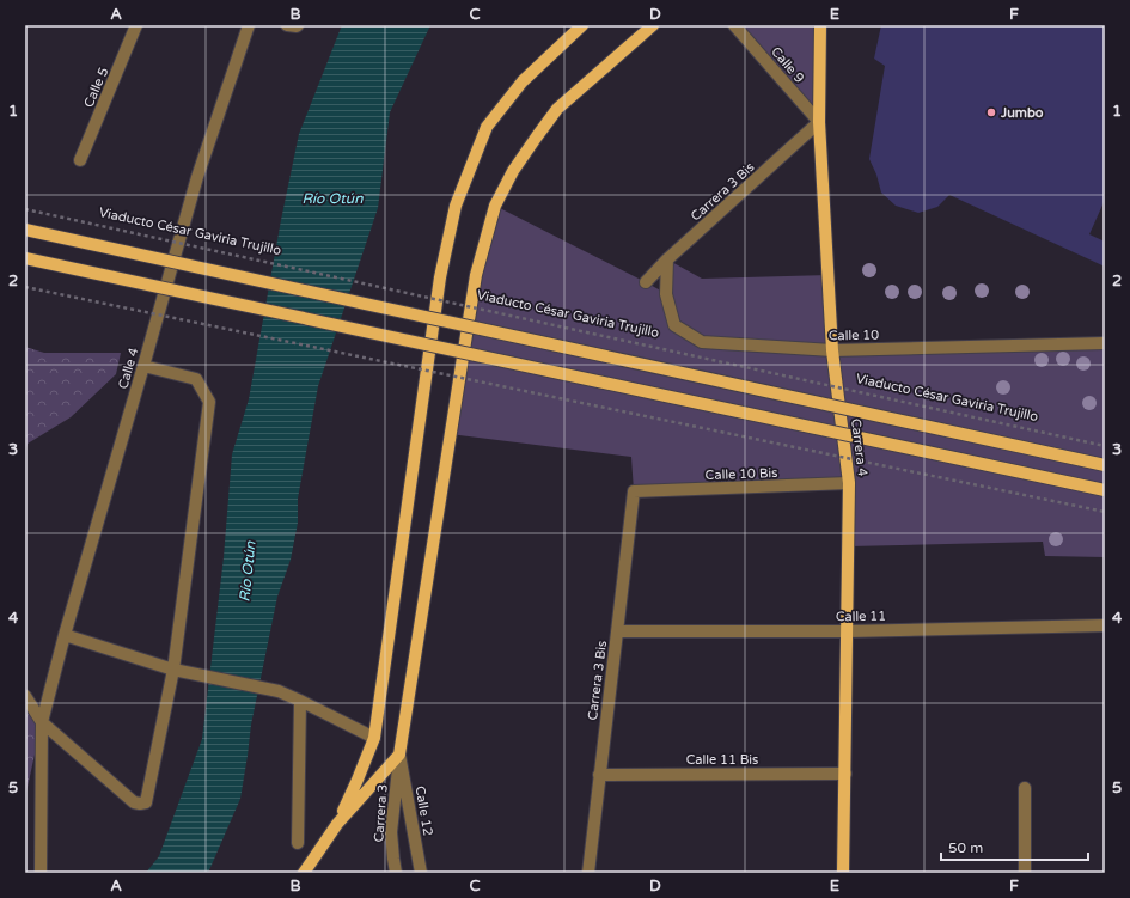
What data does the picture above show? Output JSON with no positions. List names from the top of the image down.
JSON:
{
  "streets": {
    "main road": ["Carrera 4"],
    "street": [
      "Calle 9",
      "Calle 5",
      "Carrera 3 Bis",
      "Calle 10",
      "Calle 4",
      "Calle 10 Bis",
      "Calle 11",
      "Calle 11 Bis",
      "Calle 12",
      "Carrera 3"
    ],
    "path": ["Viaducto César Gaviria Trujillo"]
  },
  "crossings": [
    ["Calle 9", "Carrera 3 Bis"],
    ["Calle 9", "Carrera 4"],
    ["Carrera 3 Bis", "Calle 10"],
    ["Carrera 3 Bis", "Carrera 4"],
    ["Carrera 3 Bis", "Calle 10 Bis"],
    ["Carrera 3 Bis", "Calle 11"],
    ["Carrera 3 Bis", "Calle 11 Bis"],
    ["Calle 10", "Carrera 4"],
    ["Carrera 4", "Calle 10 Bis"],
    ["Carrera 4", "Calle 11"],
    ["Carrera 4", "Calle 11 Bis"],
    ["Calle 12", "Carrera 3"]
  ],
  "water": ["Río Otún"],
  "places": ["Jumbo"],
  "scale_bar": "50 m",
  "grid": {
    "columns": [
      "A",
      "B",
      "C",
      "D",
      "E",
      "F"
    ],
    "rows": [
      "1",
      "2",
      "3",
      "4",
      "5"
    ]
  }
}
